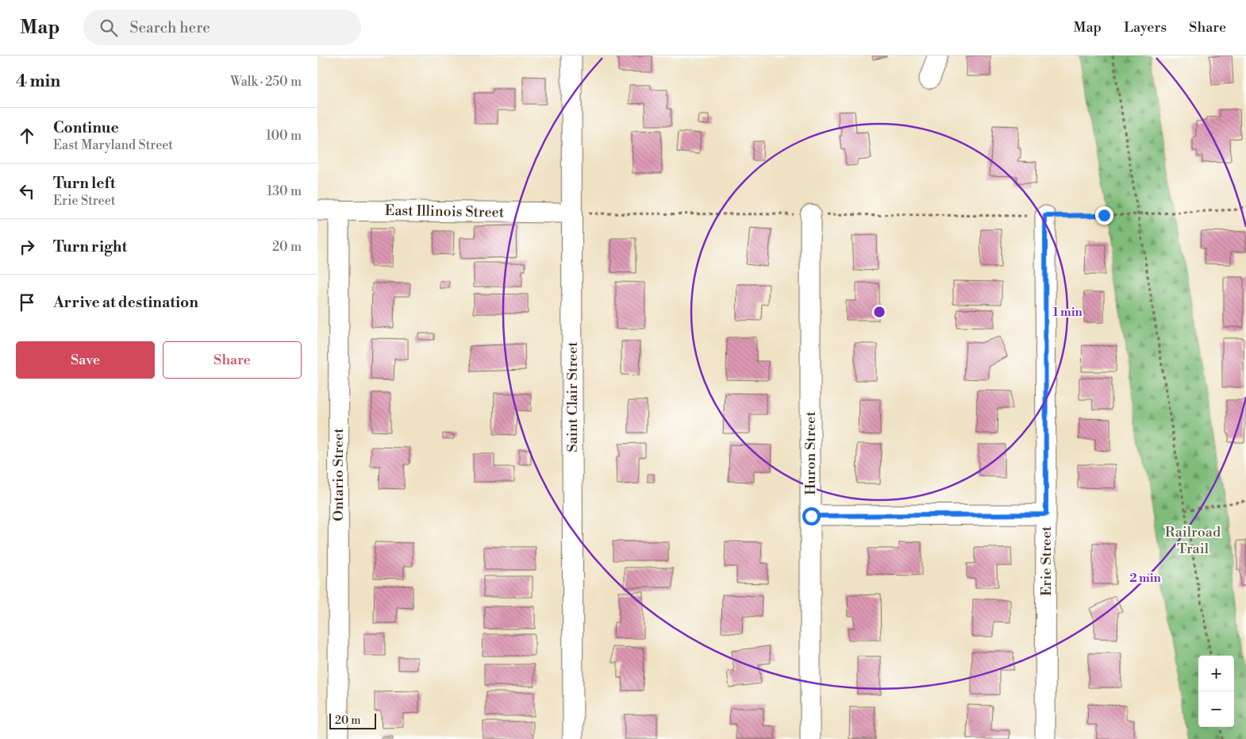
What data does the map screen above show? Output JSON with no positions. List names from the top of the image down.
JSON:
{
  "streets": {
    "street": [
      "East Illinois Street",
      "Saint Clair Street",
      "Huron Street",
      "Ontario Street",
      "Erie Street"
    ]
  },
  "crossings": [
    ["East Illinois Street", "Saint Clair Street"],
    ["East Illinois Street", "Ontario Street"]
  ],
  "parks": ["Railroad Trail"],
  "scale_bar": "20 m",
  "page": {
    "header": "Map",
    "search": "Search here",
    "nav": ["Map", "Layers", "Share"],
    "heading": ["4 min", "Walk · 250 m"],
    "list": [
      ["Continue", "East Maryland Street", "100 m"],
      ["Turn left", "Erie Street", "130 m"],
      ["Turn right", "20 m"],
      "Arrive at destination"
    ],
    "buttons": ["Save", "Share"],
    "map_buttons": ["+", "−"],
    "scale": "20 m"
  },
  "rings": ["1 min", "2 min"]
}
